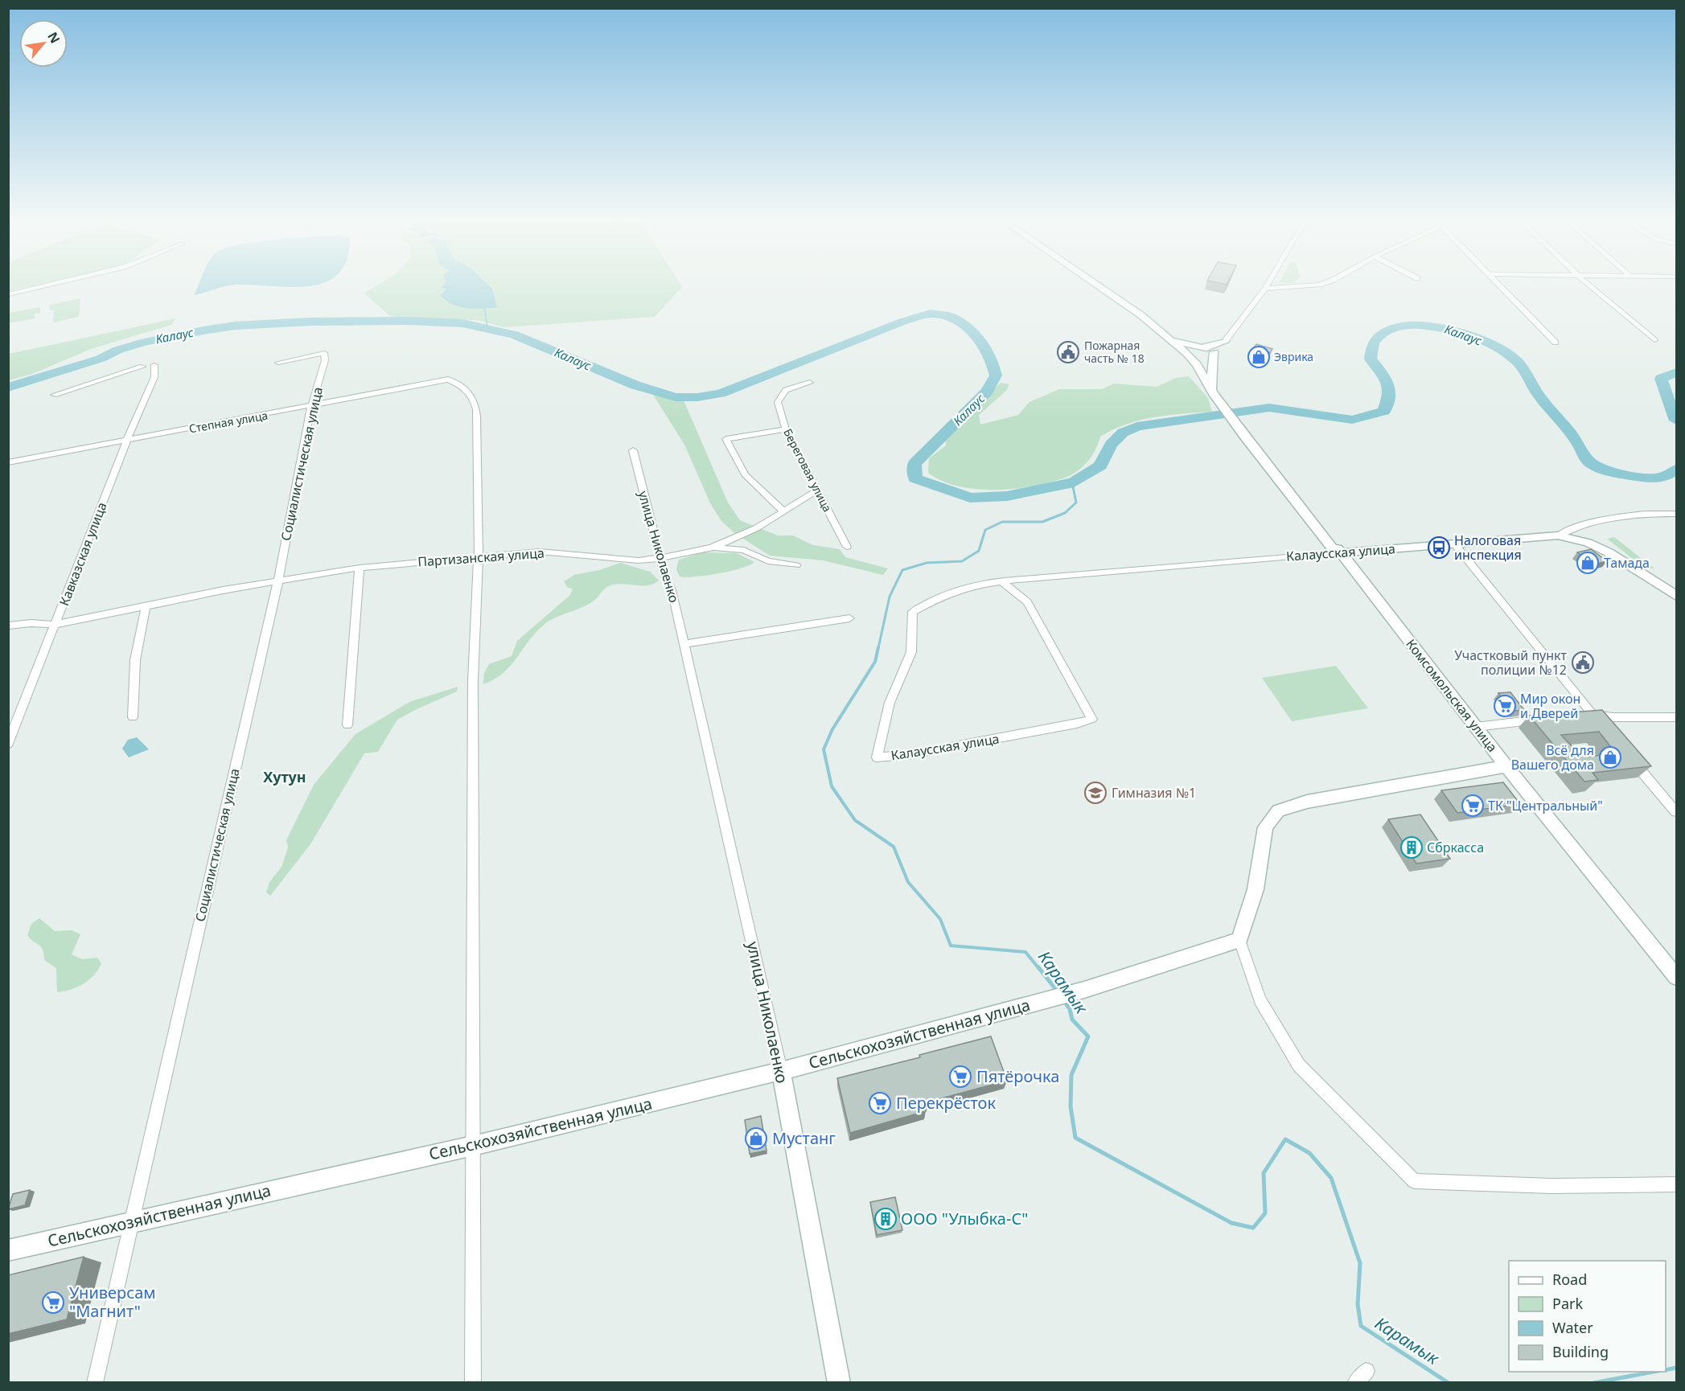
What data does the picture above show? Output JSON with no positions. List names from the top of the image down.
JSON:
{
  "streets": {
    "main road": [
      "улица Николаенко",
      "Калаусская улица",
      "Комсомольская улица",
      "Сельскохозяйственная улица"
    ],
    "street": [
      "Степная улица",
      "Социалистическая улица",
      "Береговая улица",
      "Кавказская улица",
      "Партизанская улица"
    ]
  },
  "crossings": [
    ["Степная улица", "Социалистическая улица"],
    ["Степная улица", "Кавказская улица"],
    ["Степная улица", "Партизанская улица"],
    ["Социалистическая улица", "Партизанская улица"],
    ["Социалистическая улица", "Сельскохозяйственная улица"],
    ["Береговая улица", "Партизанская улица"],
    ["улица Николаенко", "Партизанская улица"],
    ["улица Николаенко", "Сельскохозяйственная улица"],
    ["Калаусская улица", "Комсомольская улица"],
    ["Кавказская улица", "Партизанская улица"]
  ],
  "districts": ["Хутун"],
  "water": ["Калаус", "Карамык"],
  "places": {
    "public building": ["Пожарная часть № 18", "Участковый пункт полиции №12"],
    "shop": [
      "Эврика",
      "Тамада",
      "Всё для Вашего дома",
      "Мустанг"
    ],
    "bus stop": ["Налоговая инспекция"],
    "supermarket": [
      "Мир окон и Дверей",
      "ТК \"Центральный\"",
      "Пятёрочка",
      "Перекрёсток",
      "Универсам \"Магнит\""
    ],
    "school or university": ["Гимназия №1"],
    "building": ["Сбркасса", "ООО \"Улыбка-С\""]
  },
  "legend": [
    "Road",
    "Park",
    "Water",
    "Building"
  ],
  "north": "top right"
}
